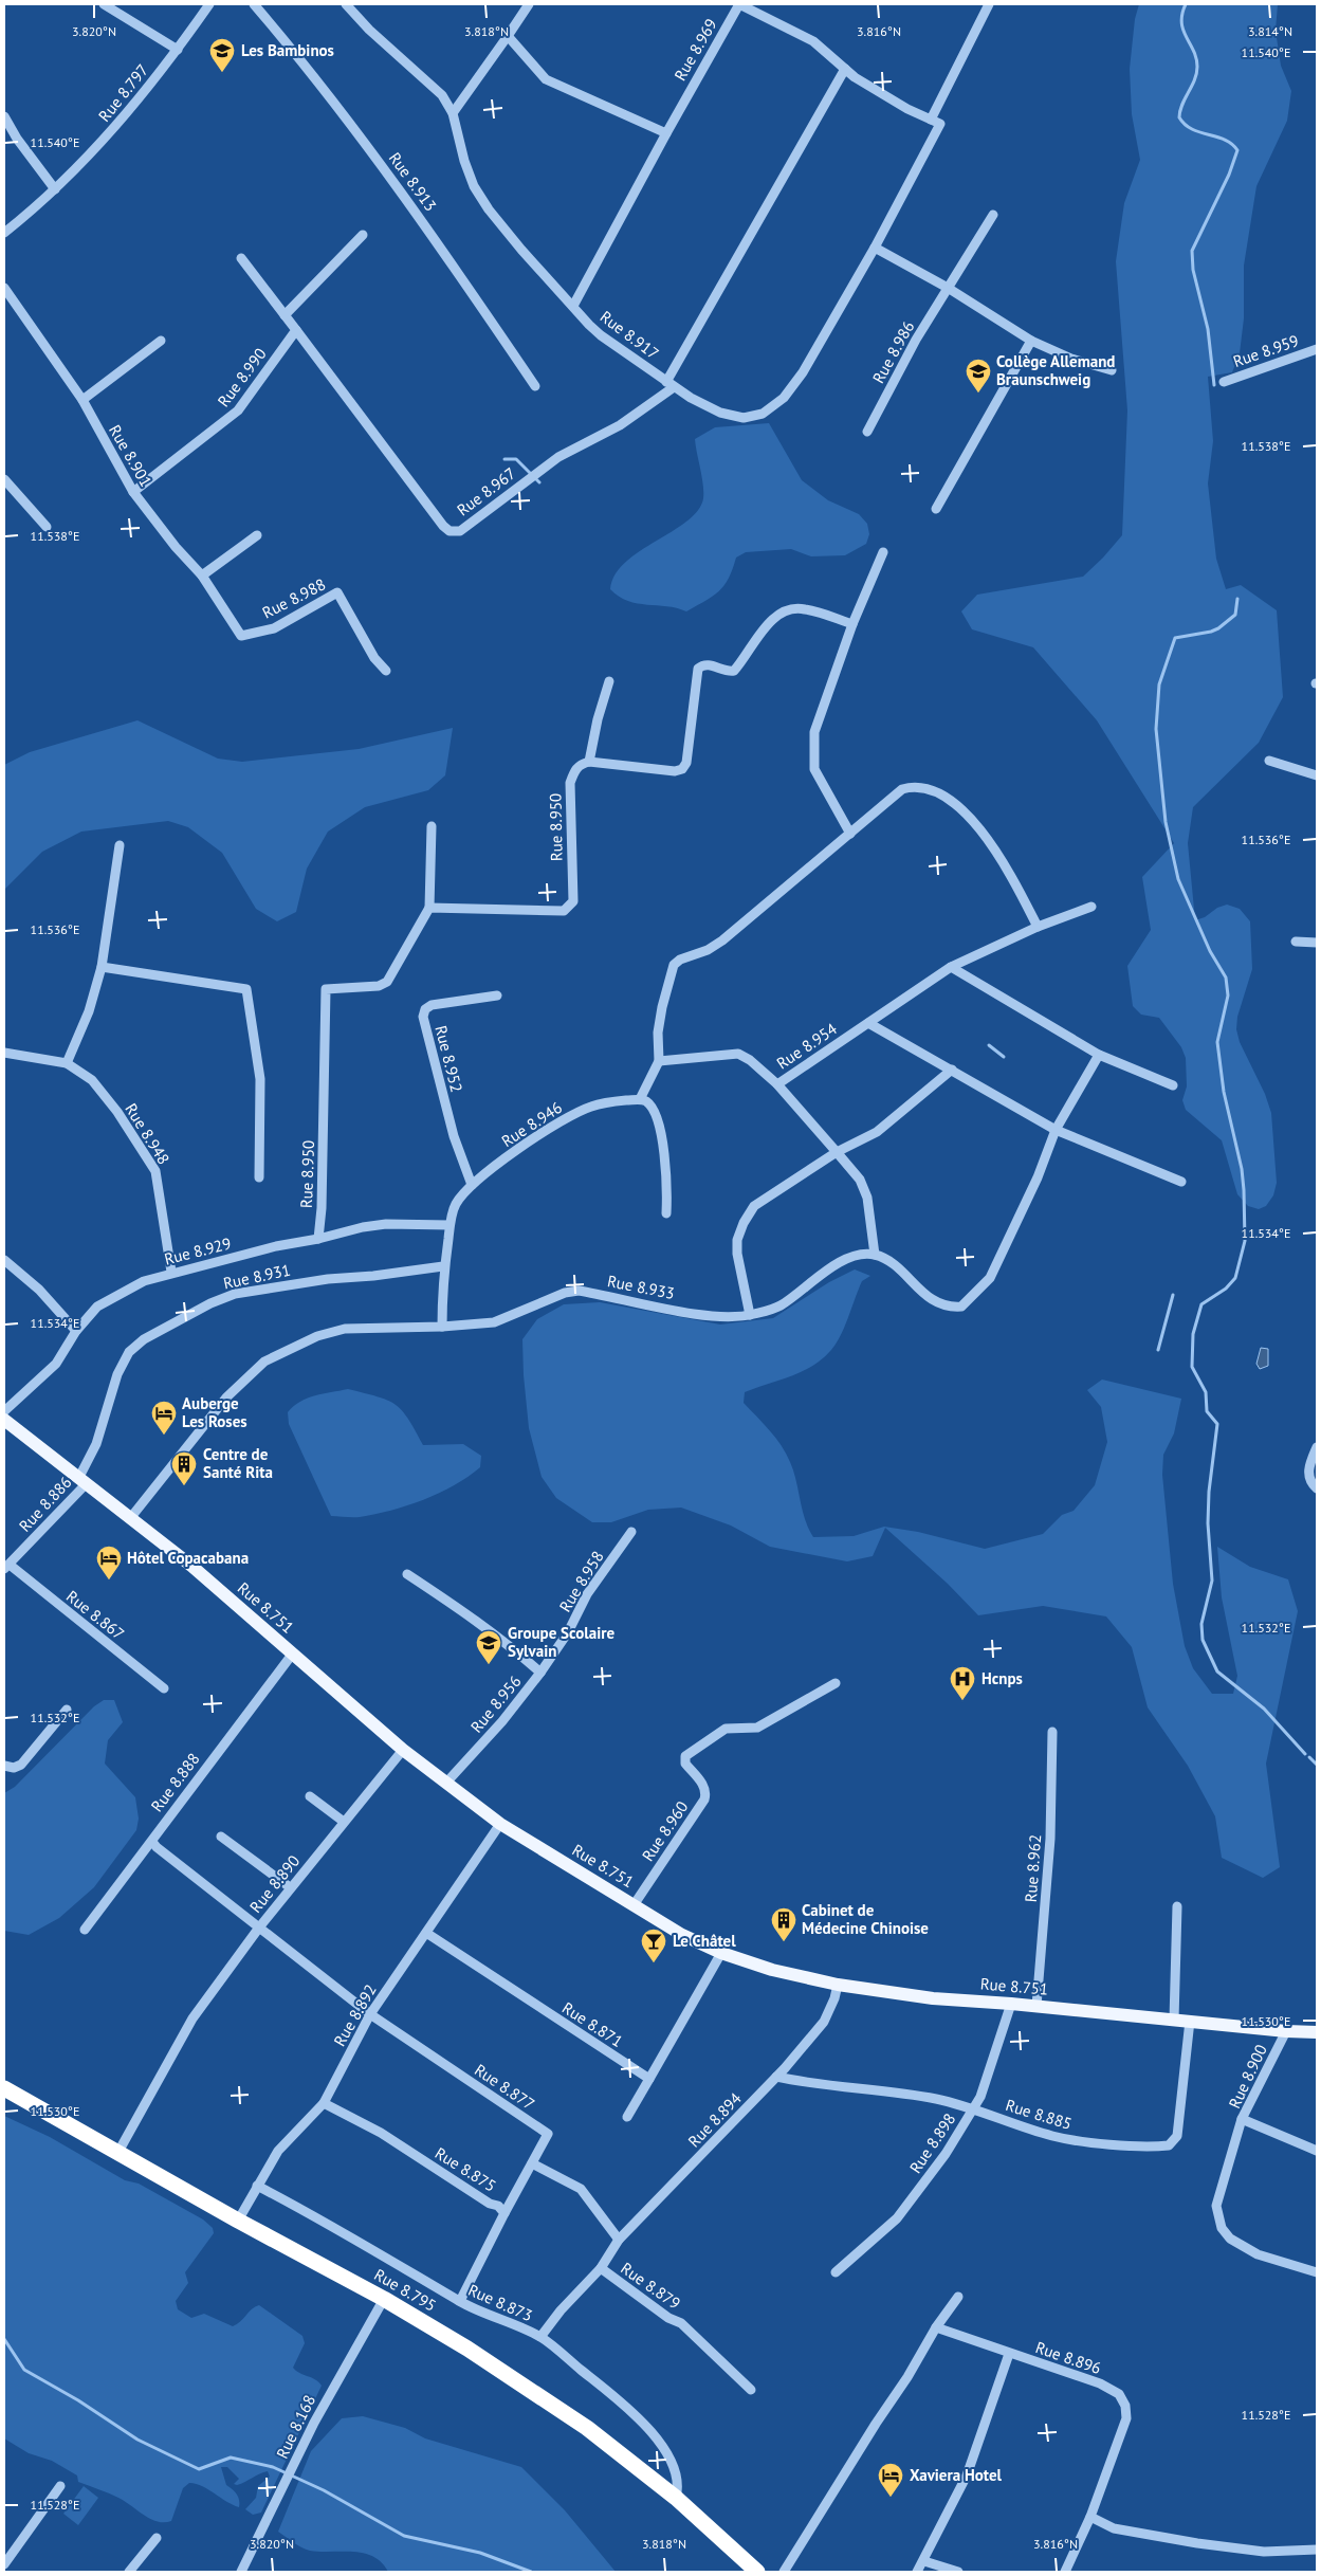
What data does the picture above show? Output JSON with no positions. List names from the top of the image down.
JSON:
{
  "streets": {
    "highway": ["Rue 8.795"],
    "main road": ["Rue 8.751"],
    "street": [
      "Rue 8.969",
      "Rue 8.797",
      "Rue 8.913",
      "Rue 8.917",
      "Rue 8.959",
      "Rue 8.986",
      "Rue 8.990",
      "Rue 8.901",
      "Rue 8.967",
      "Rue 8.988",
      "Rue 8.950",
      "Rue 8.954",
      "Rue 8.952",
      "Rue 8.946",
      "Rue 8.948",
      "Rue 8.929",
      "Rue 8.931",
      "Rue 8.933",
      "Rue 8.886",
      "Rue 8.958",
      "Rue 8.867",
      "Rue 8.956",
      "Rue 8.888",
      "Rue 8.960",
      "Rue 8.962",
      "Rue 8.890",
      "Rue 8.892",
      "Rue 8.871",
      "Rue 8.900",
      "Rue 8.877",
      "Rue 8.885",
      "Rue 8.894",
      "Rue 8.898",
      "Rue 8.875",
      "Rue 8.879",
      "Rue 8.873",
      "Rue 8.896",
      "Rue 8.168"
    ]
  },
  "crossings": [
    ["Rue 8.969", "Rue 8.917"],
    ["Rue 8.917", "Rue 8.967"],
    ["Rue 8.990", "Rue 8.901"],
    ["Rue 8.990", "Rue 8.967"],
    ["Rue 8.901", "Rue 8.988"],
    ["Rue 8.950", "Rue 8.929"],
    ["Rue 8.954", "Rue 8.933"],
    ["Rue 8.952", "Rue 8.946"],
    ["Rue 8.946", "Rue 8.929"],
    ["Rue 8.946", "Rue 8.931"],
    ["Rue 8.946", "Rue 8.933"],
    ["Rue 8.948", "Rue 8.929"],
    ["Rue 8.931", "Rue 8.886"],
    ["Rue 8.931", "Rue 8.751"],
    ["Rue 8.933", "Rue 8.751"],
    ["Rue 8.886", "Rue 8.751"],
    ["Rue 8.886", "Rue 8.867"],
    ["Rue 8.958", "Rue 8.956"],
    ["Rue 8.751", "Rue 8.956"],
    ["Rue 8.751", "Rue 8.888"],
    ["Rue 8.751", "Rue 8.960"],
    ["Rue 8.751", "Rue 8.962"],
    ["Rue 8.751", "Rue 8.890"],
    ["Rue 8.751", "Rue 8.892"],
    ["Rue 8.751", "Rue 8.900"],
    ["Rue 8.751", "Rue 8.885"],
    ["Rue 8.751", "Rue 8.894"],
    ["Rue 8.751", "Rue 8.898"],
    ["Rue 8.890", "Rue 8.892"],
    ["Rue 8.890", "Rue 8.877"],
    ["Rue 8.892", "Rue 8.871"],
    ["Rue 8.892", "Rue 8.877"],
    ["Rue 8.892", "Rue 8.875"],
    ["Rue 8.892", "Rue 8.795"],
    ["Rue 8.892", "Rue 8.873"],
    ["Rue 8.877", "Rue 8.875"],
    ["Rue 8.885", "Rue 8.894"],
    ["Rue 8.885", "Rue 8.898"],
    ["Rue 8.894", "Rue 8.879"],
    ["Rue 8.875", "Rue 8.873"],
    ["Rue 8.879", "Rue 8.873"],
    ["Rue 8.795", "Rue 8.873"],
    ["Rue 8.795", "Rue 8.168"]
  ],
  "places": {
    "school or university": ["Les Bambinos", "Collège Allemand Braunschweig", "Groupe Scolaire Sylvain"],
    "hotel": ["Auberge Les Roses", "Hôtel Copacabana", "Xaviera Hotel"],
    "building": ["Centre de Santé Rita", "Cabinet de Médecine Chinoise"],
    "hospital": ["Hcnps"],
    "bar": ["Le Châtel"]
  },
  "coordinates": [
    "3.820°N",
    "3.818°N",
    "3.816°N",
    "3.814°N",
    "11.540°E",
    "11.538°E",
    "11.536°E",
    "11.534°E",
    "11.532°E",
    "11.530°E",
    "11.528°E"
  ]
}
